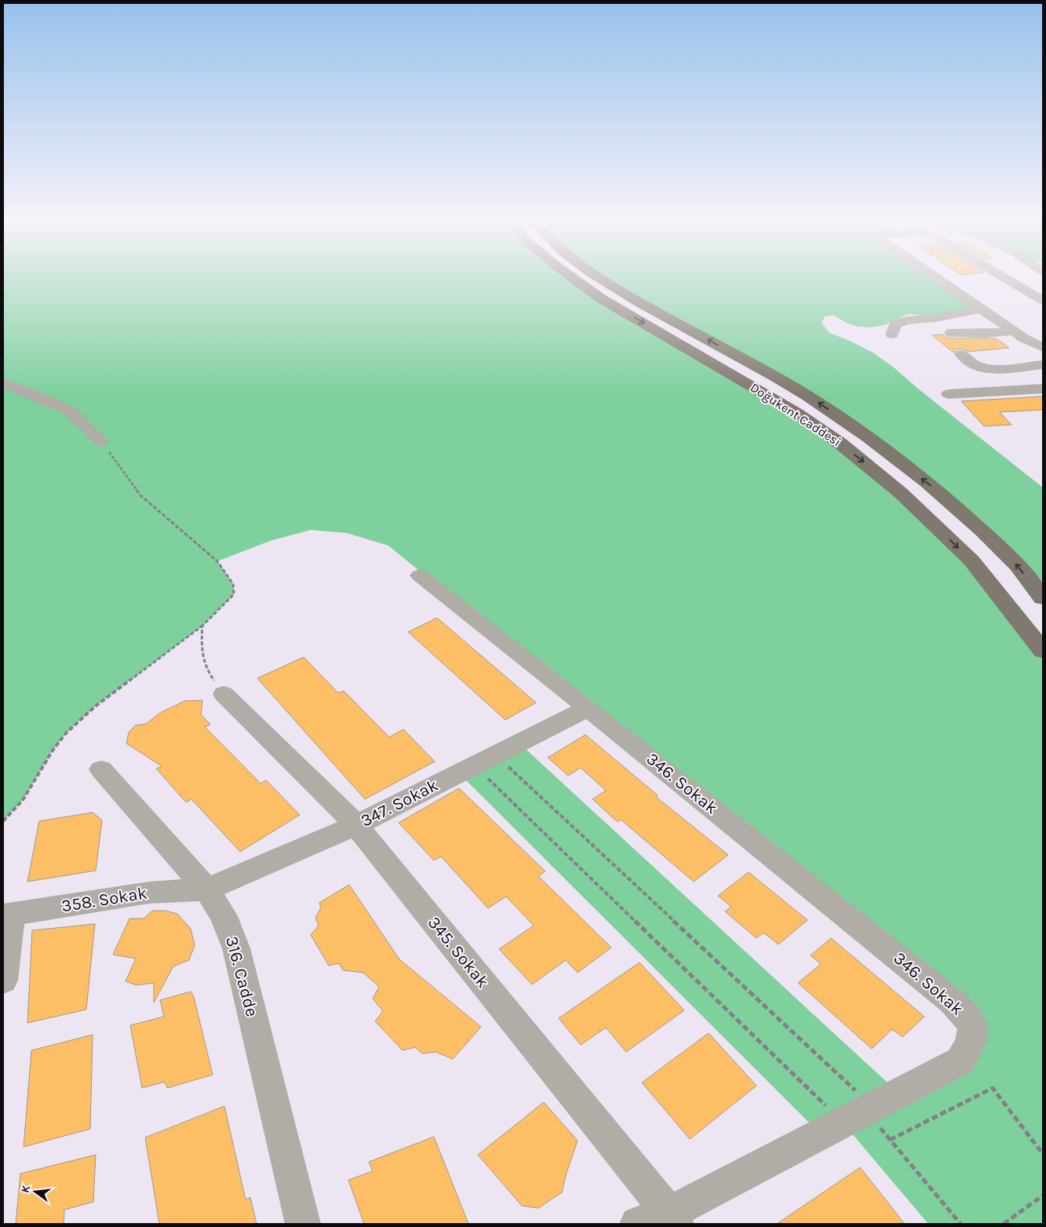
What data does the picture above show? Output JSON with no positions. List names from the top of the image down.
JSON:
{
  "streets": {
    "main road": ["Doğukent Caddesi"],
    "street": [
      "346. Sokak",
      "347. Sokak",
      "358. Sokak",
      "345. Sokak",
      "316. Cadde"
    ]
  },
  "crossings": [
    ["346. Sokak", "347. Sokak"],
    ["346. Sokak", "345. Sokak"],
    ["347. Sokak", "358. Sokak"],
    ["347. Sokak", "345. Sokak"],
    ["347. Sokak", "316. Cadde"],
    ["358. Sokak", "316. Cadde"]
  ],
  "north": "left"
}
